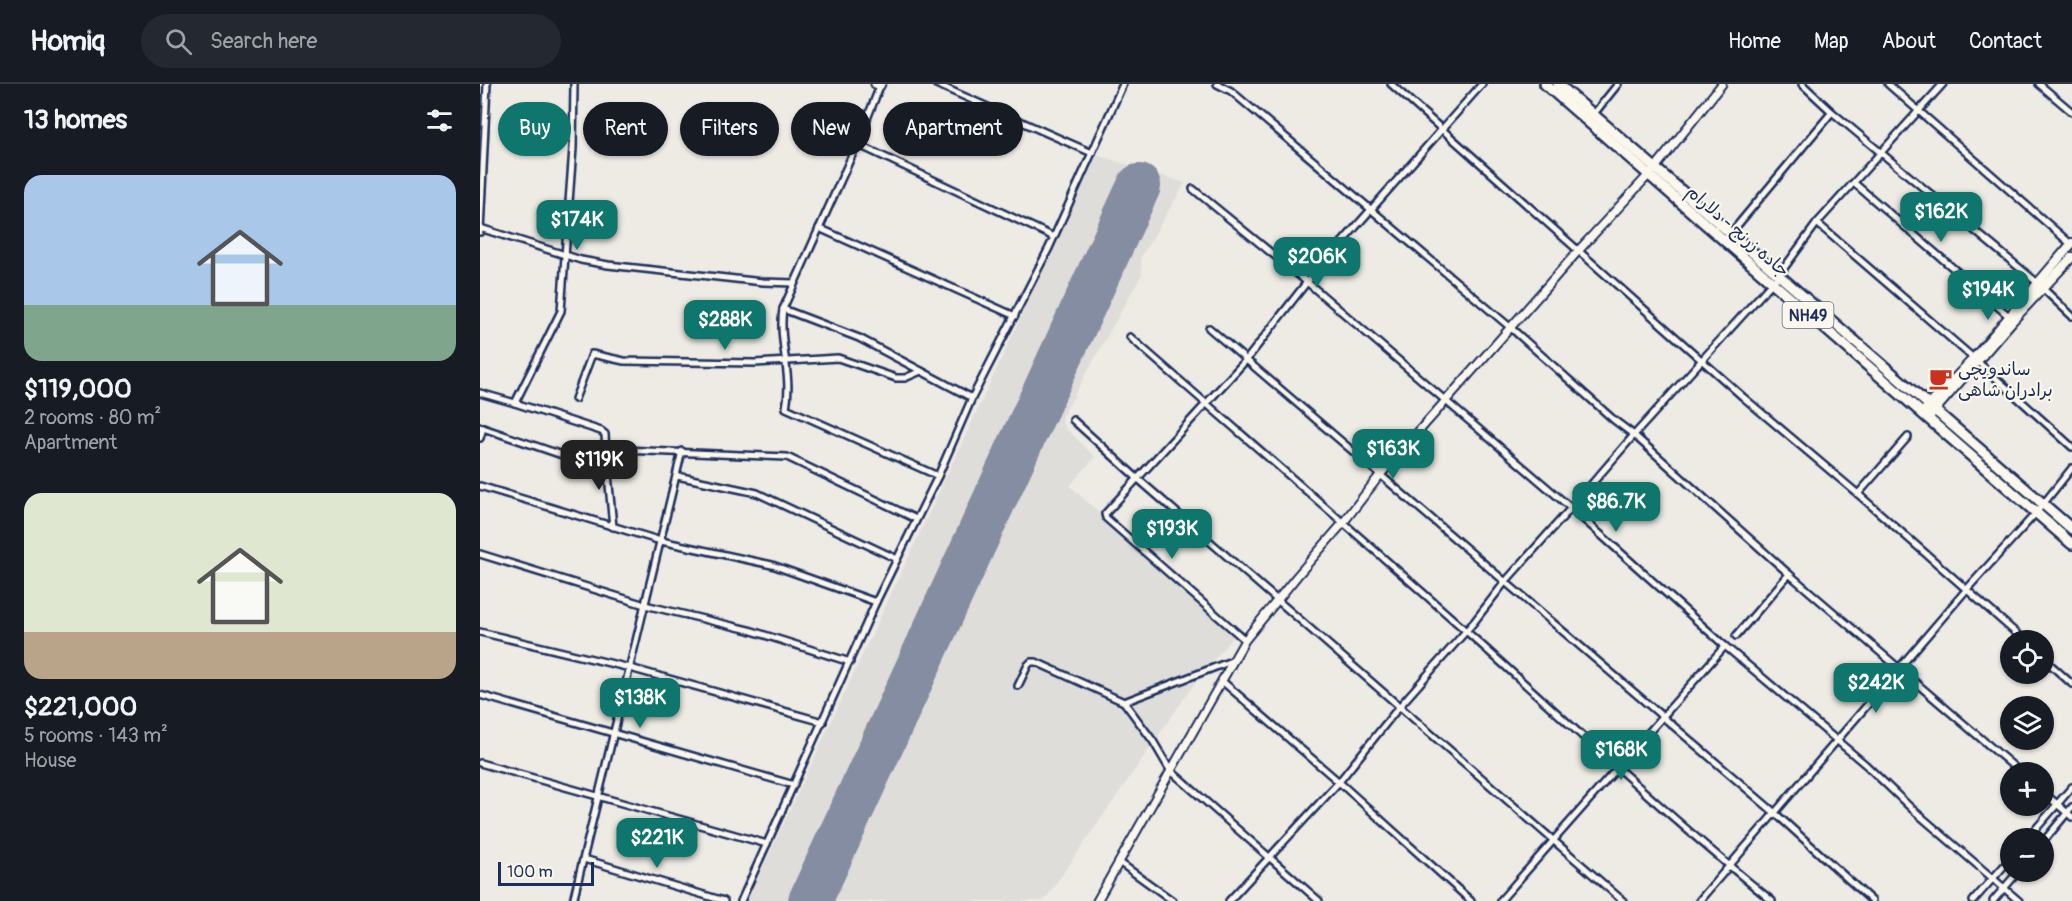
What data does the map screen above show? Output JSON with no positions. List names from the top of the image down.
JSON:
{
  "streets": {
    "highway": ["جاده زرنج - دلارام", "NH49"]
  },
  "places": {
    "cafe": ["ساندویچی برادران شاهی"]
  },
  "scale_bar": "100 m",
  "page": {
    "header": "Homiq",
    "search": "Search here",
    "nav": [
      "Home",
      "Map",
      "About",
      "Contact"
    ],
    "heading": "13 homes",
    "chip": [
      "Buy",
      "Rent",
      "Filters",
      "New",
      "Apartment"
    ],
    "list": [
      {
        "name": "$119,000",
        "note": "2 rooms · 80 m² · Apartment"
      },
      {
        "name": "$221,000",
        "note": "5 rooms · 143 m² · House"
      }
    ],
    "price": [
      "$162K",
      "$174K",
      "$206K",
      "$194K",
      "$288K",
      "$163K",
      "$119K",
      "$86.7K",
      "$193K",
      "$242K",
      "$138K",
      "$168K",
      "$221K"
    ],
    "map_buttons": ["+", "−"],
    "scale": "100 m"
  }
}
